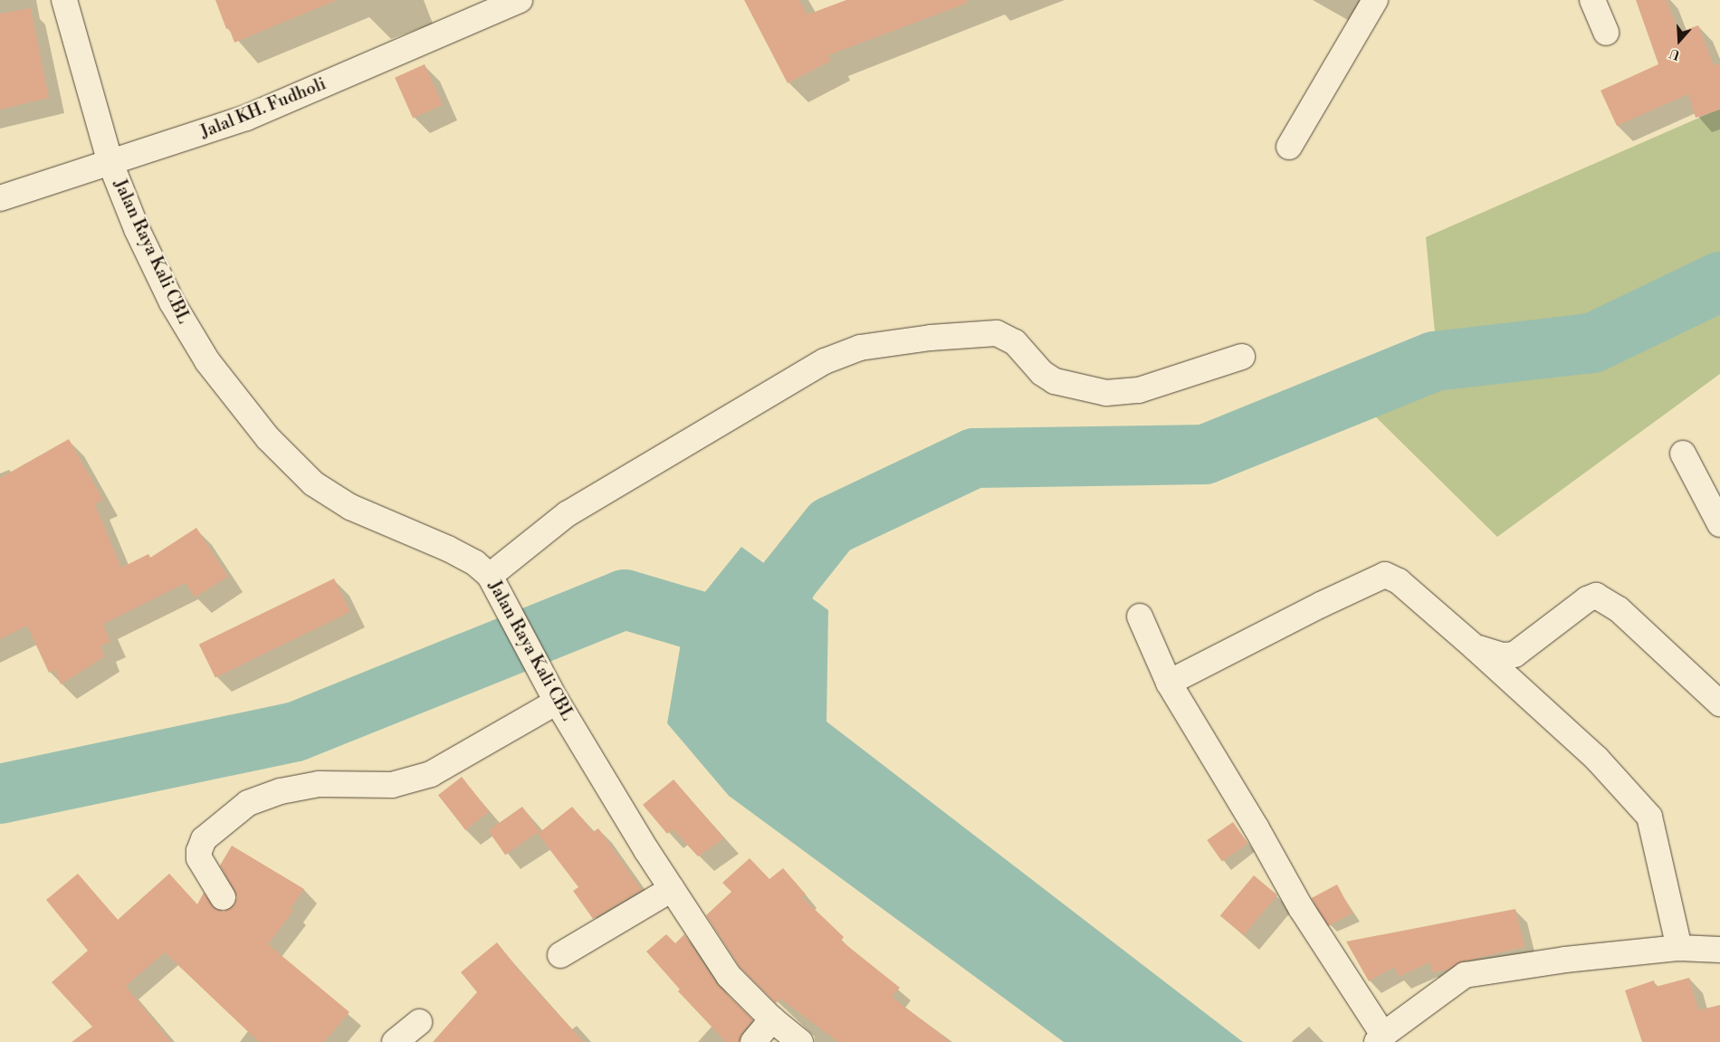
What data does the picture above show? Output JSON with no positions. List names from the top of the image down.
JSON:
{
  "streets": {
    "street": ["Jalal KH. Fudholi", "Jalan Raya Kali CBL"]
  },
  "crossings": [
    ["Jalal KH. Fudholi", "Jalan Raya Kali CBL"]
  ],
  "north": "bottom"
}
